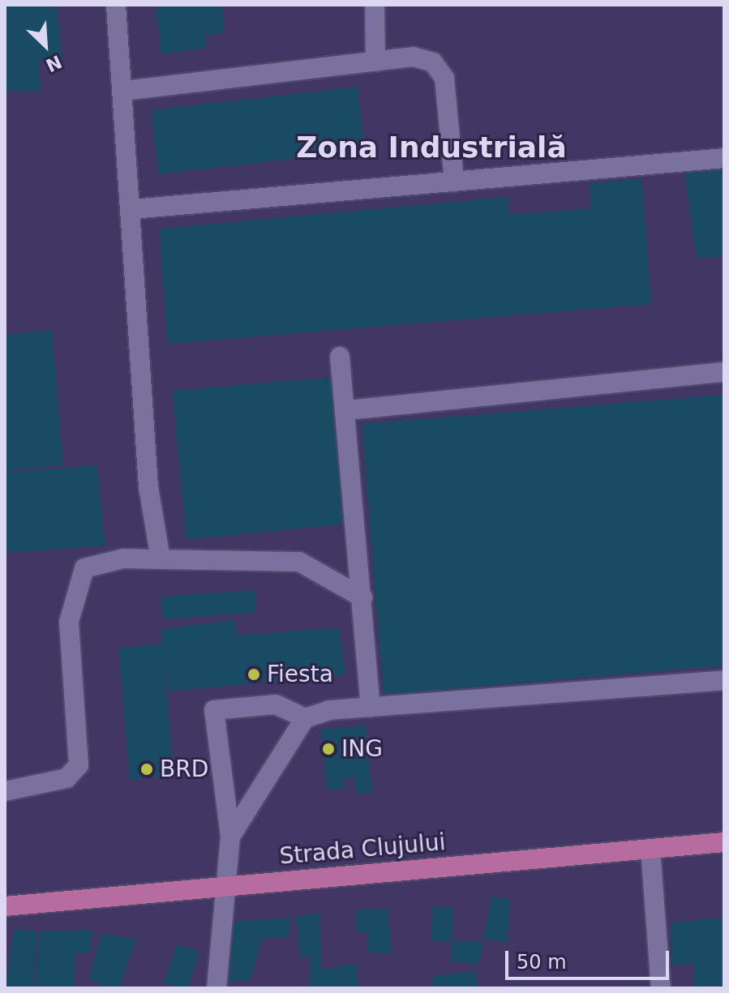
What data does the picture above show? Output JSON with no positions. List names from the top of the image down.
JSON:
{
  "streets": {
    "main road": ["Strada Clujului"]
  },
  "districts": ["Zona Industrială"],
  "places": ["Fiesta", "ING", "BRD"],
  "scale_bar": "50 m",
  "north": "bottom right"
}
